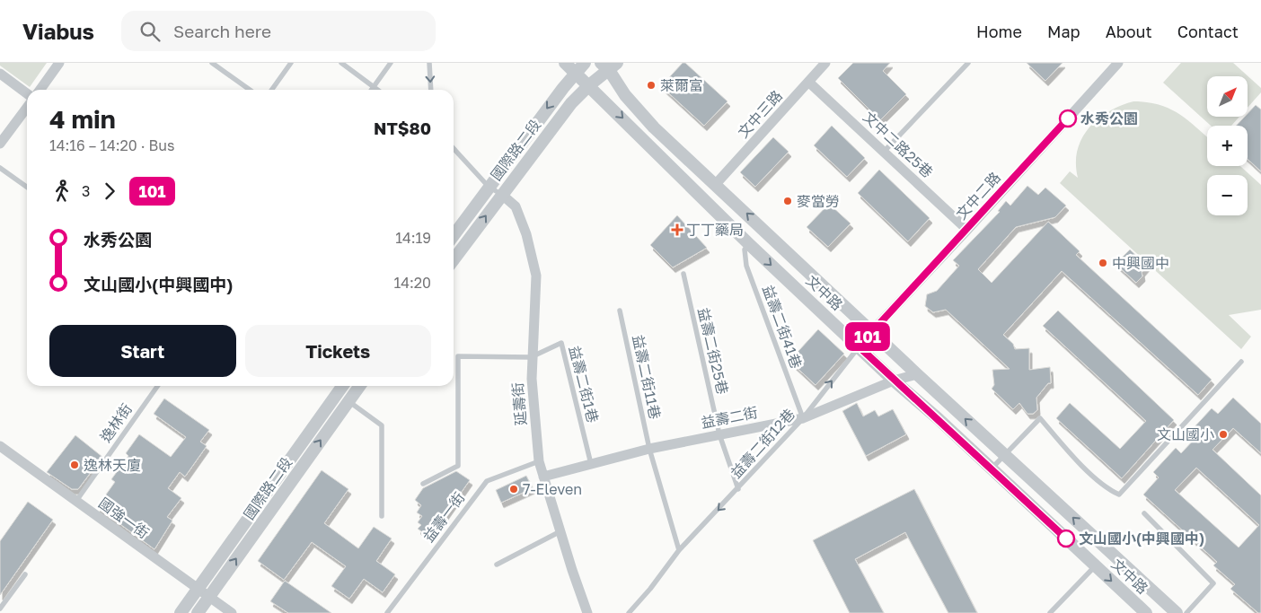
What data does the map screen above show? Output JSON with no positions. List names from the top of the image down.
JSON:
{
  "streets": {
    "street": [
      "文中三路",
      "文中二路25巷",
      "國際路二段",
      "文中二路",
      "文中路",
      "延壽街",
      "益壽二街",
      "國強一街"
    ],
    "lane": [
      "益壽二街41巷",
      "益壽二街25巷",
      "益壽二街11巷",
      "益壽二街1巷",
      "逸林街",
      "益壽二街12巷",
      "益壽一街"
    ]
  },
  "crossings": [
    ["文中三路", "文中二路25巷"],
    ["文中三路", "文中路"],
    ["文中二路25巷", "文中二路"],
    ["國際路二段", "文中路"],
    ["國際路二段", "延壽街"],
    ["國際路二段", "國強一街"],
    ["文中二路", "文中路"],
    ["文中二路", "益壽二街12巷"],
    ["文中路", "益壽二街41巷"],
    ["文中路", "益壽二街"],
    ["文中路", "益壽二街12巷"],
    ["益壽二街41巷", "益壽二街"],
    ["益壽二街41巷", "益壽二街12巷"],
    ["益壽二街25巷", "益壽二街"],
    ["益壽二街25巷", "益壽二街12巷"],
    ["益壽二街11巷", "益壽二街"],
    ["益壽二街1巷", "延壽街"],
    ["益壽二街1巷", "益壽二街"],
    ["延壽街", "益壽二街"],
    ["延壽街", "益壽一街"],
    ["益壽二街", "益壽二街12巷"],
    ["逸林街", "國強一街"]
  ],
  "places": {
    "other": [
      "萊爾富",
      "水秀公園",
      "麥當勞",
      "中興國中",
      "文山國小",
      "逸林天廈",
      "7-Eleven",
      "文山國小(中興國中)"
    ],
    "health": ["丁丁藥局"]
  },
  "lines": ["bus line 101"],
  "north": "top right",
  "page": {
    "header": "Viabus",
    "search": "Search here",
    "nav": [
      "Home",
      "Map",
      "About",
      "Contact"
    ],
    "on_map": "101",
    "map_buttons": ["+", "−"],
    "heading": ["4 min", "14:16 – 14:20 · Bus", "NT$80"],
    "legs": ["3", "101"],
    "list": [
      {
        "name": "水秀公園",
        "value": "14:19"
      },
      {
        "name": "文山國小(中興國中)",
        "value": "14:20"
      }
    ],
    "buttons": ["Start", "Tickets"]
  }
}
